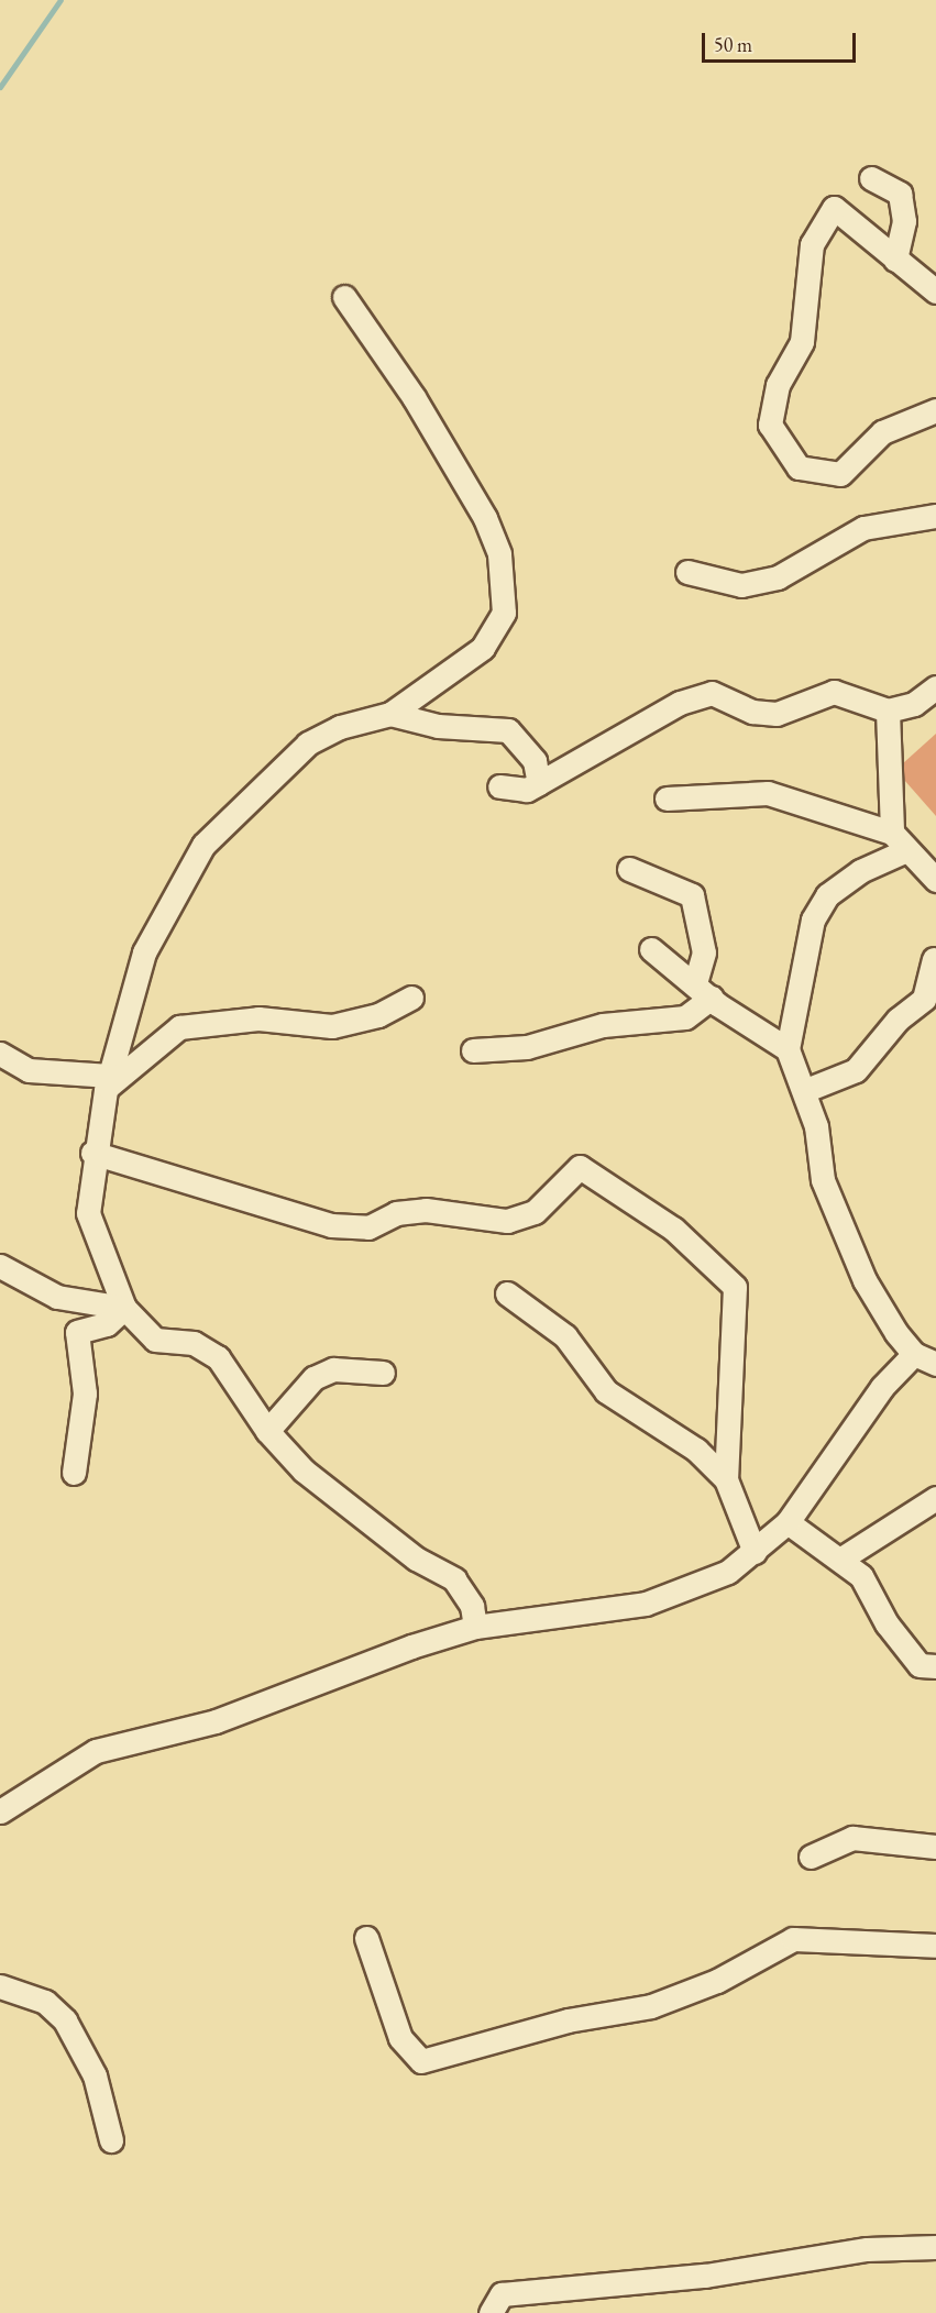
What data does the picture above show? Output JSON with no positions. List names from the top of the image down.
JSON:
{
  "scale_bar": "50 m"
}
